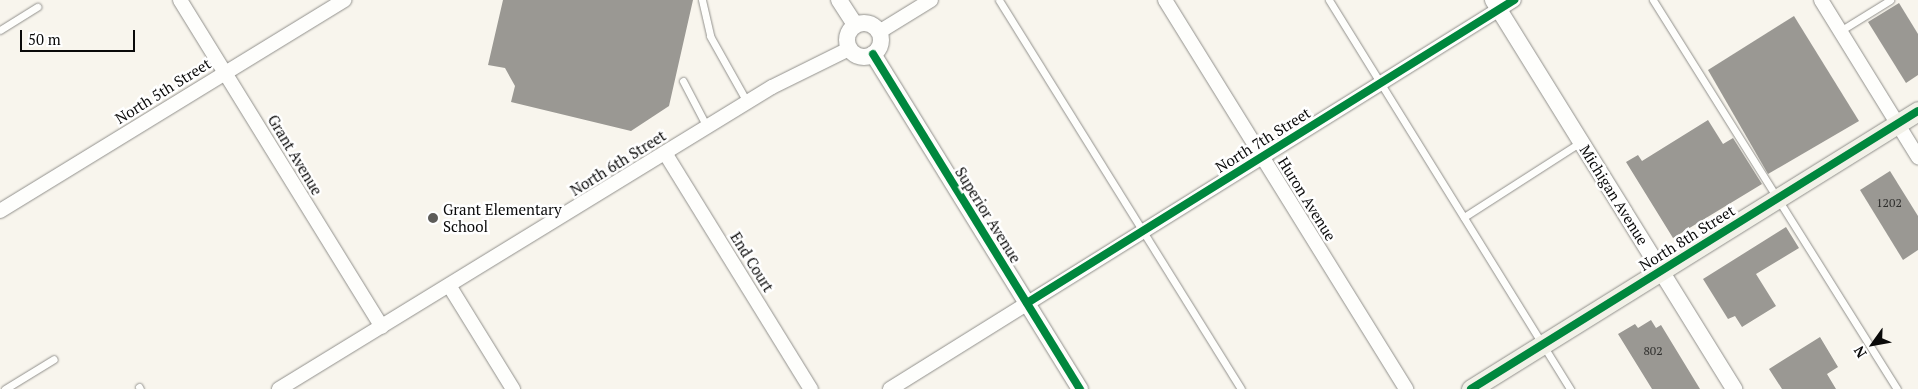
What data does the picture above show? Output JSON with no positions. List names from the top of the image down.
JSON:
{
  "streets": {
    "main road": ["North 8th Street"],
    "street": [
      "North 5th Street",
      "North 7th Street",
      "Grant Avenue",
      "North 6th Street",
      "Michigan Avenue",
      "Huron Avenue",
      "Superior Avenue",
      "End Court"
    ]
  },
  "crossings": [
    ["North 5th Street", "Grant Avenue"],
    ["North 7th Street", "Michigan Avenue"],
    ["North 7th Street", "Huron Avenue"],
    ["North 7th Street", "Superior Avenue"],
    ["Grant Avenue", "North 6th Street"],
    ["North 6th Street", "Superior Avenue"],
    ["North 6th Street", "End Court"],
    ["Michigan Avenue", "North 8th Street"]
  ],
  "places": ["Grant Elementary School"],
  "house_numbers": ["1202", "802"],
  "scale_bar": "50 m",
  "north": "bottom left"
}
